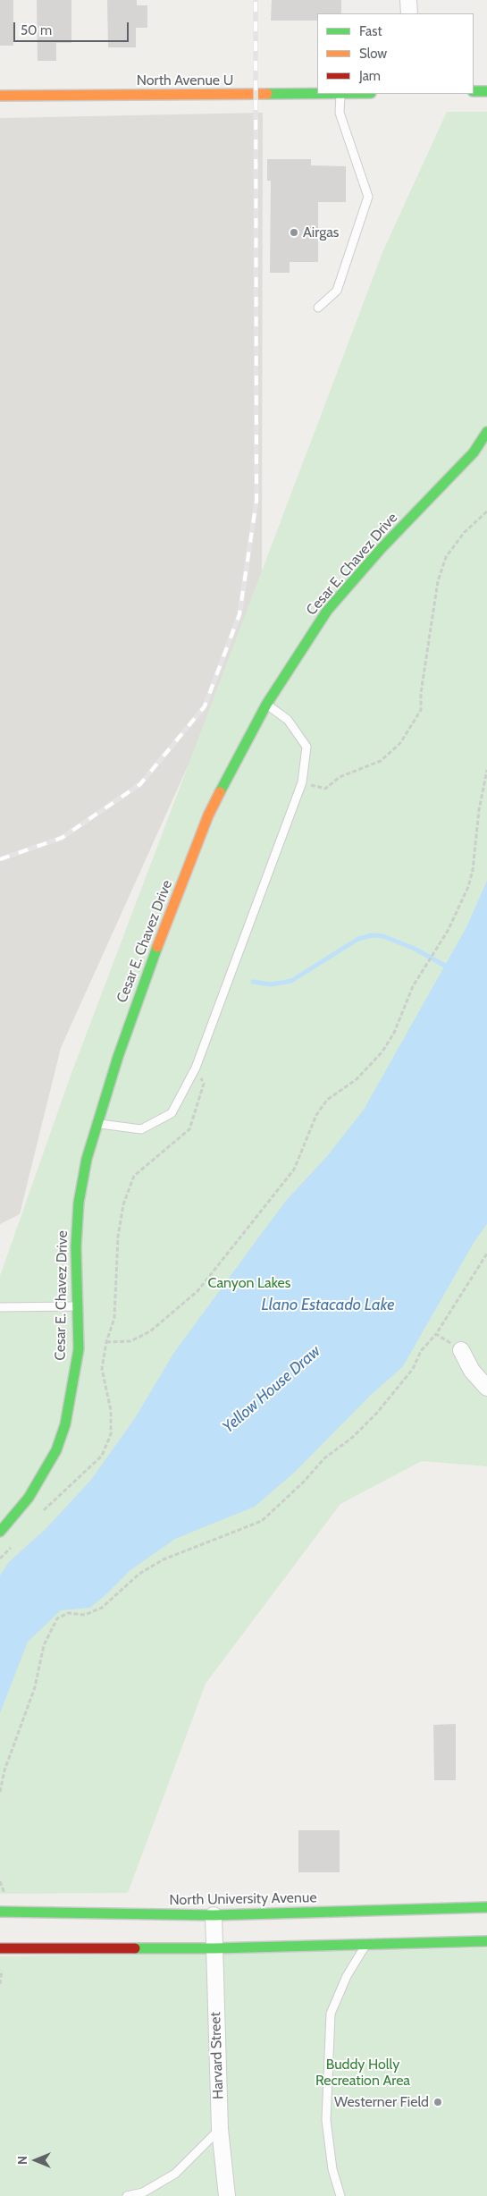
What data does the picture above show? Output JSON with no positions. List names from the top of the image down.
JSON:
{
  "streets": {
    "street": [
      "North Avenue U",
      "Cesar E. Chavez Drive",
      "North University Avenue",
      "Harvard Street"
    ]
  },
  "crossings": [
    ["North University Avenue", "Harvard Street"]
  ],
  "water": ["Llano Estacado Lake", "Yellow House Draw"],
  "parks": ["Canyon Lakes", "Buddy Holly Recreation Area"],
  "places": ["Airgas", "Westerner Field"],
  "legend": ["Fast", "Slow", "Jam"],
  "scale_bar": "50 m",
  "north": "left"
}
